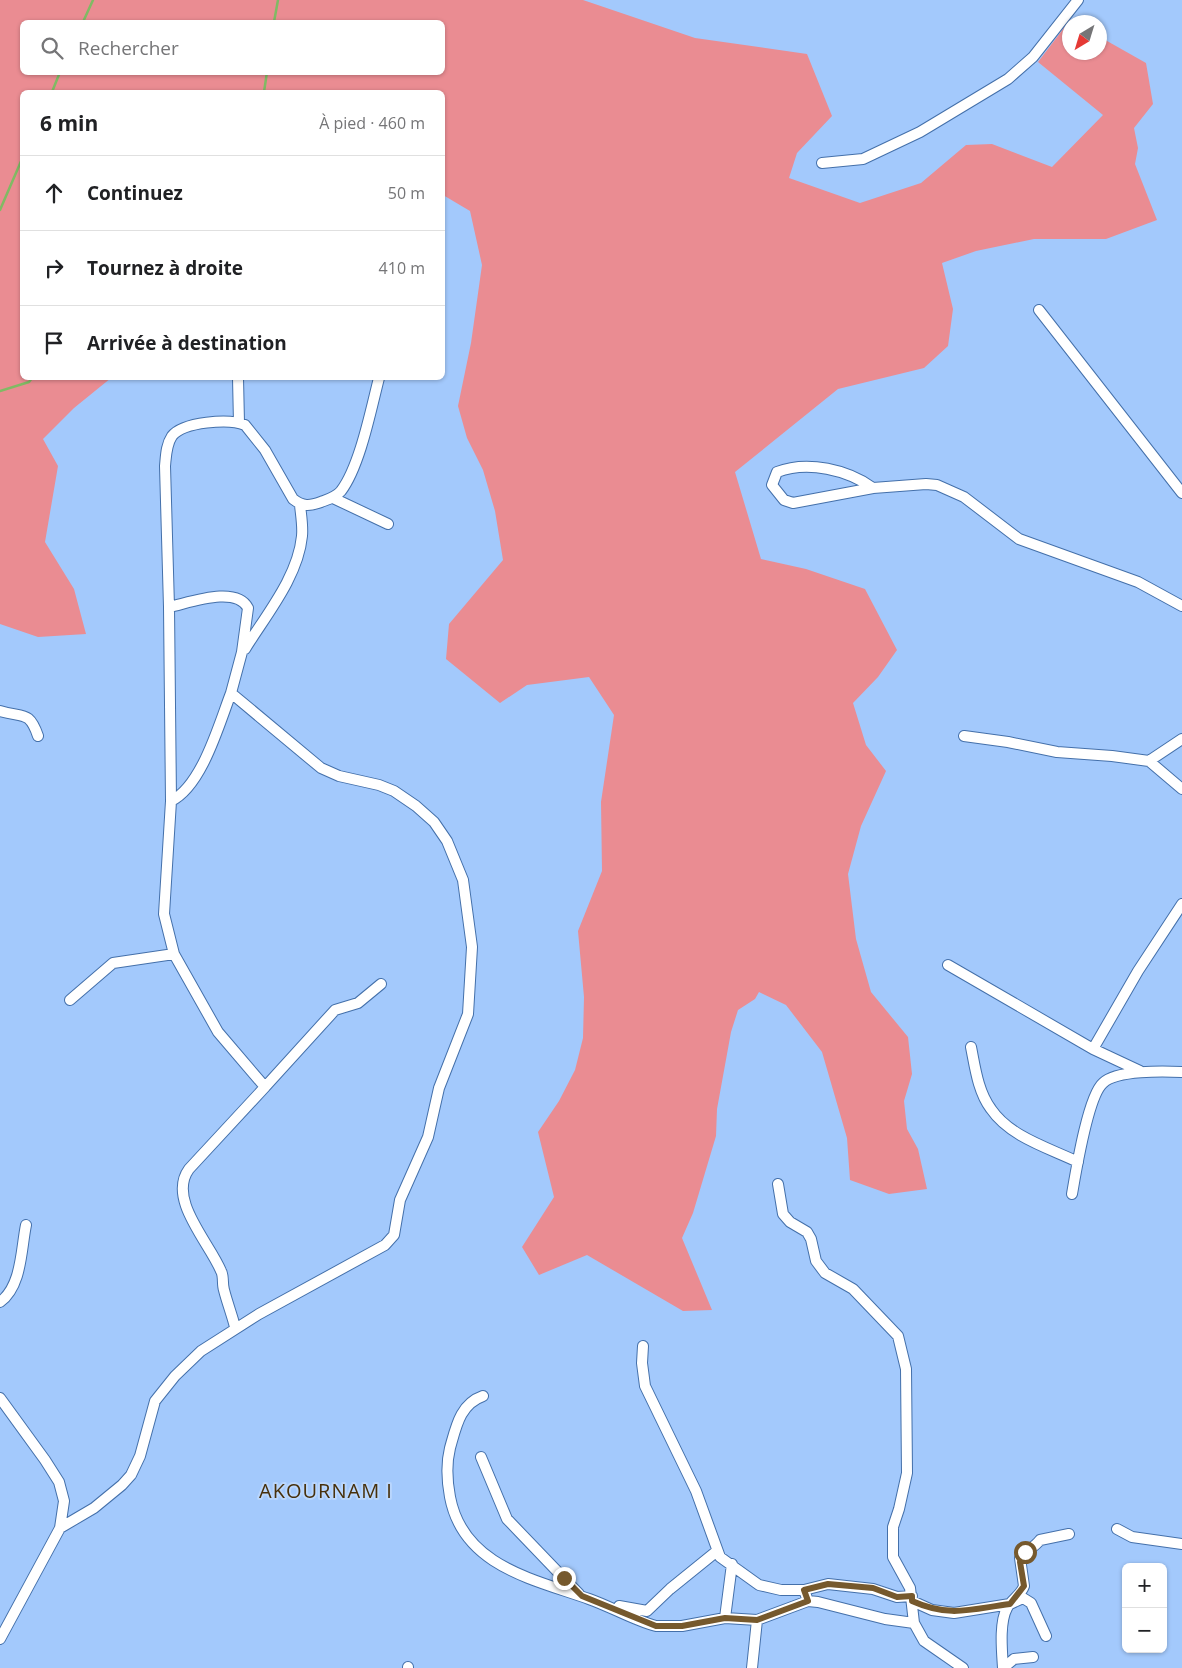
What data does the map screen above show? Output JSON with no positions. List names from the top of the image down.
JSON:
{
  "districts": ["AKOURNAM I"],
  "north": "bottom left",
  "page": {
    "search": "Rechercher",
    "heading": ["6 min", "À pied · 460 m"],
    "list": [
      ["Continuez", "50 m"],
      ["Tournez à droite", "410 m"],
      "Arrivée à destination"
    ],
    "map_buttons": ["+", "−"]
  }
}
